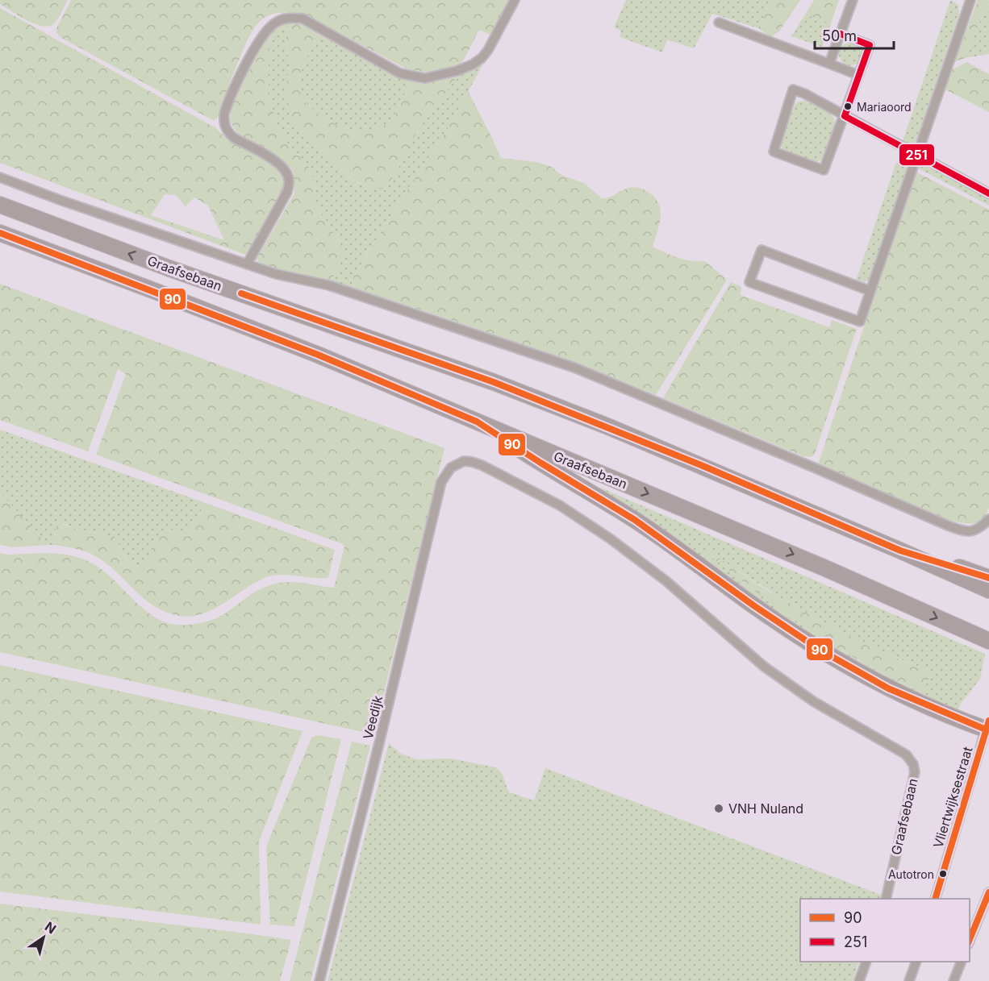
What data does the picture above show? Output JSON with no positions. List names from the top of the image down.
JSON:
{
  "streets": {
    "highway": ["Graafsebaan"],
    "street": ["Veedijk", "Vliertwijksestraat"]
  },
  "crossings": [
    ["Graafsebaan", "Veedijk"]
  ],
  "places": ["Mariaoord", "VNH Nuland", "Autotron"],
  "lines": ["transit line 251", "transit line 90"],
  "legend": ["90", "251"],
  "scale_bar": "50 m",
  "north": "top right"
}
